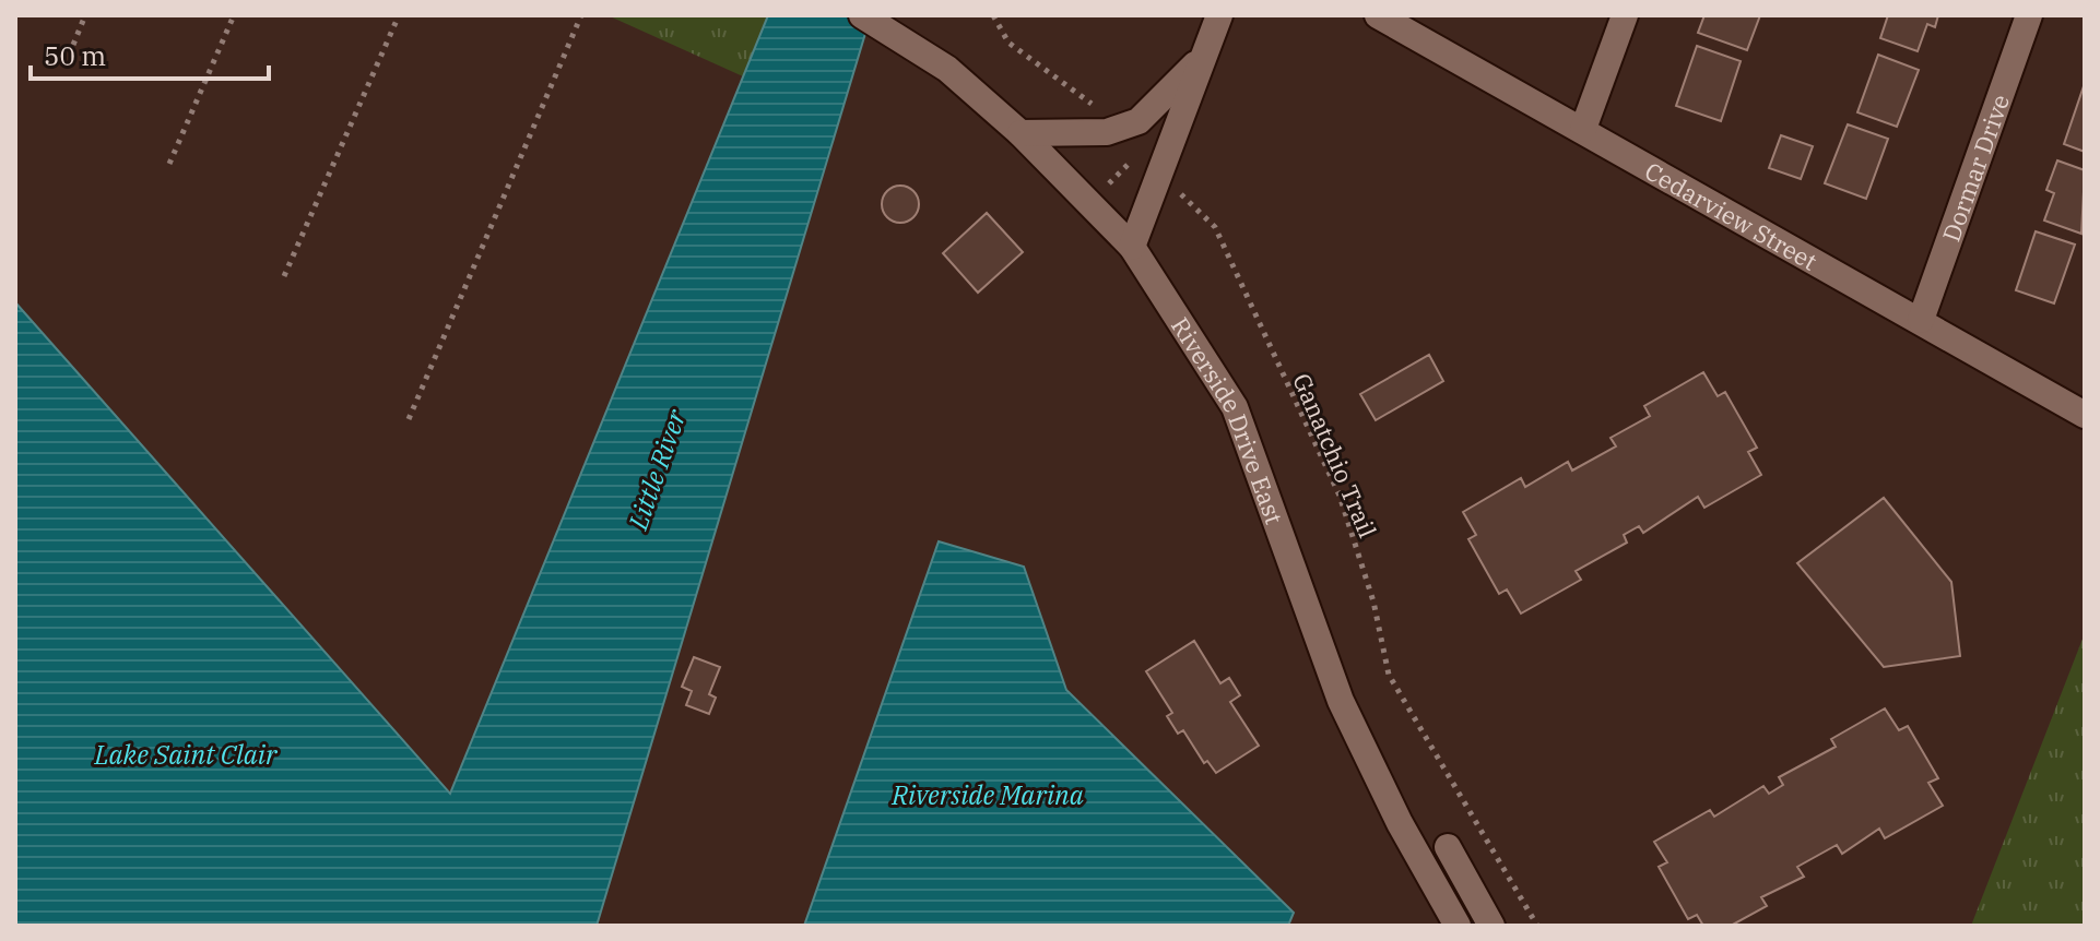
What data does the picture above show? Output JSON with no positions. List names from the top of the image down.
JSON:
{
  "streets": {
    "street": ["Dormar Drive", "Cedarview Street", "Riverside Drive East"],
    "path": ["Ganatchio Trail"]
  },
  "crossings": [
    ["Dormar Drive", "Cedarview Street"]
  ],
  "water": ["Little River", "Lake Saint Clair", "Riverside Marina"],
  "scale_bar": "50 m"
}
